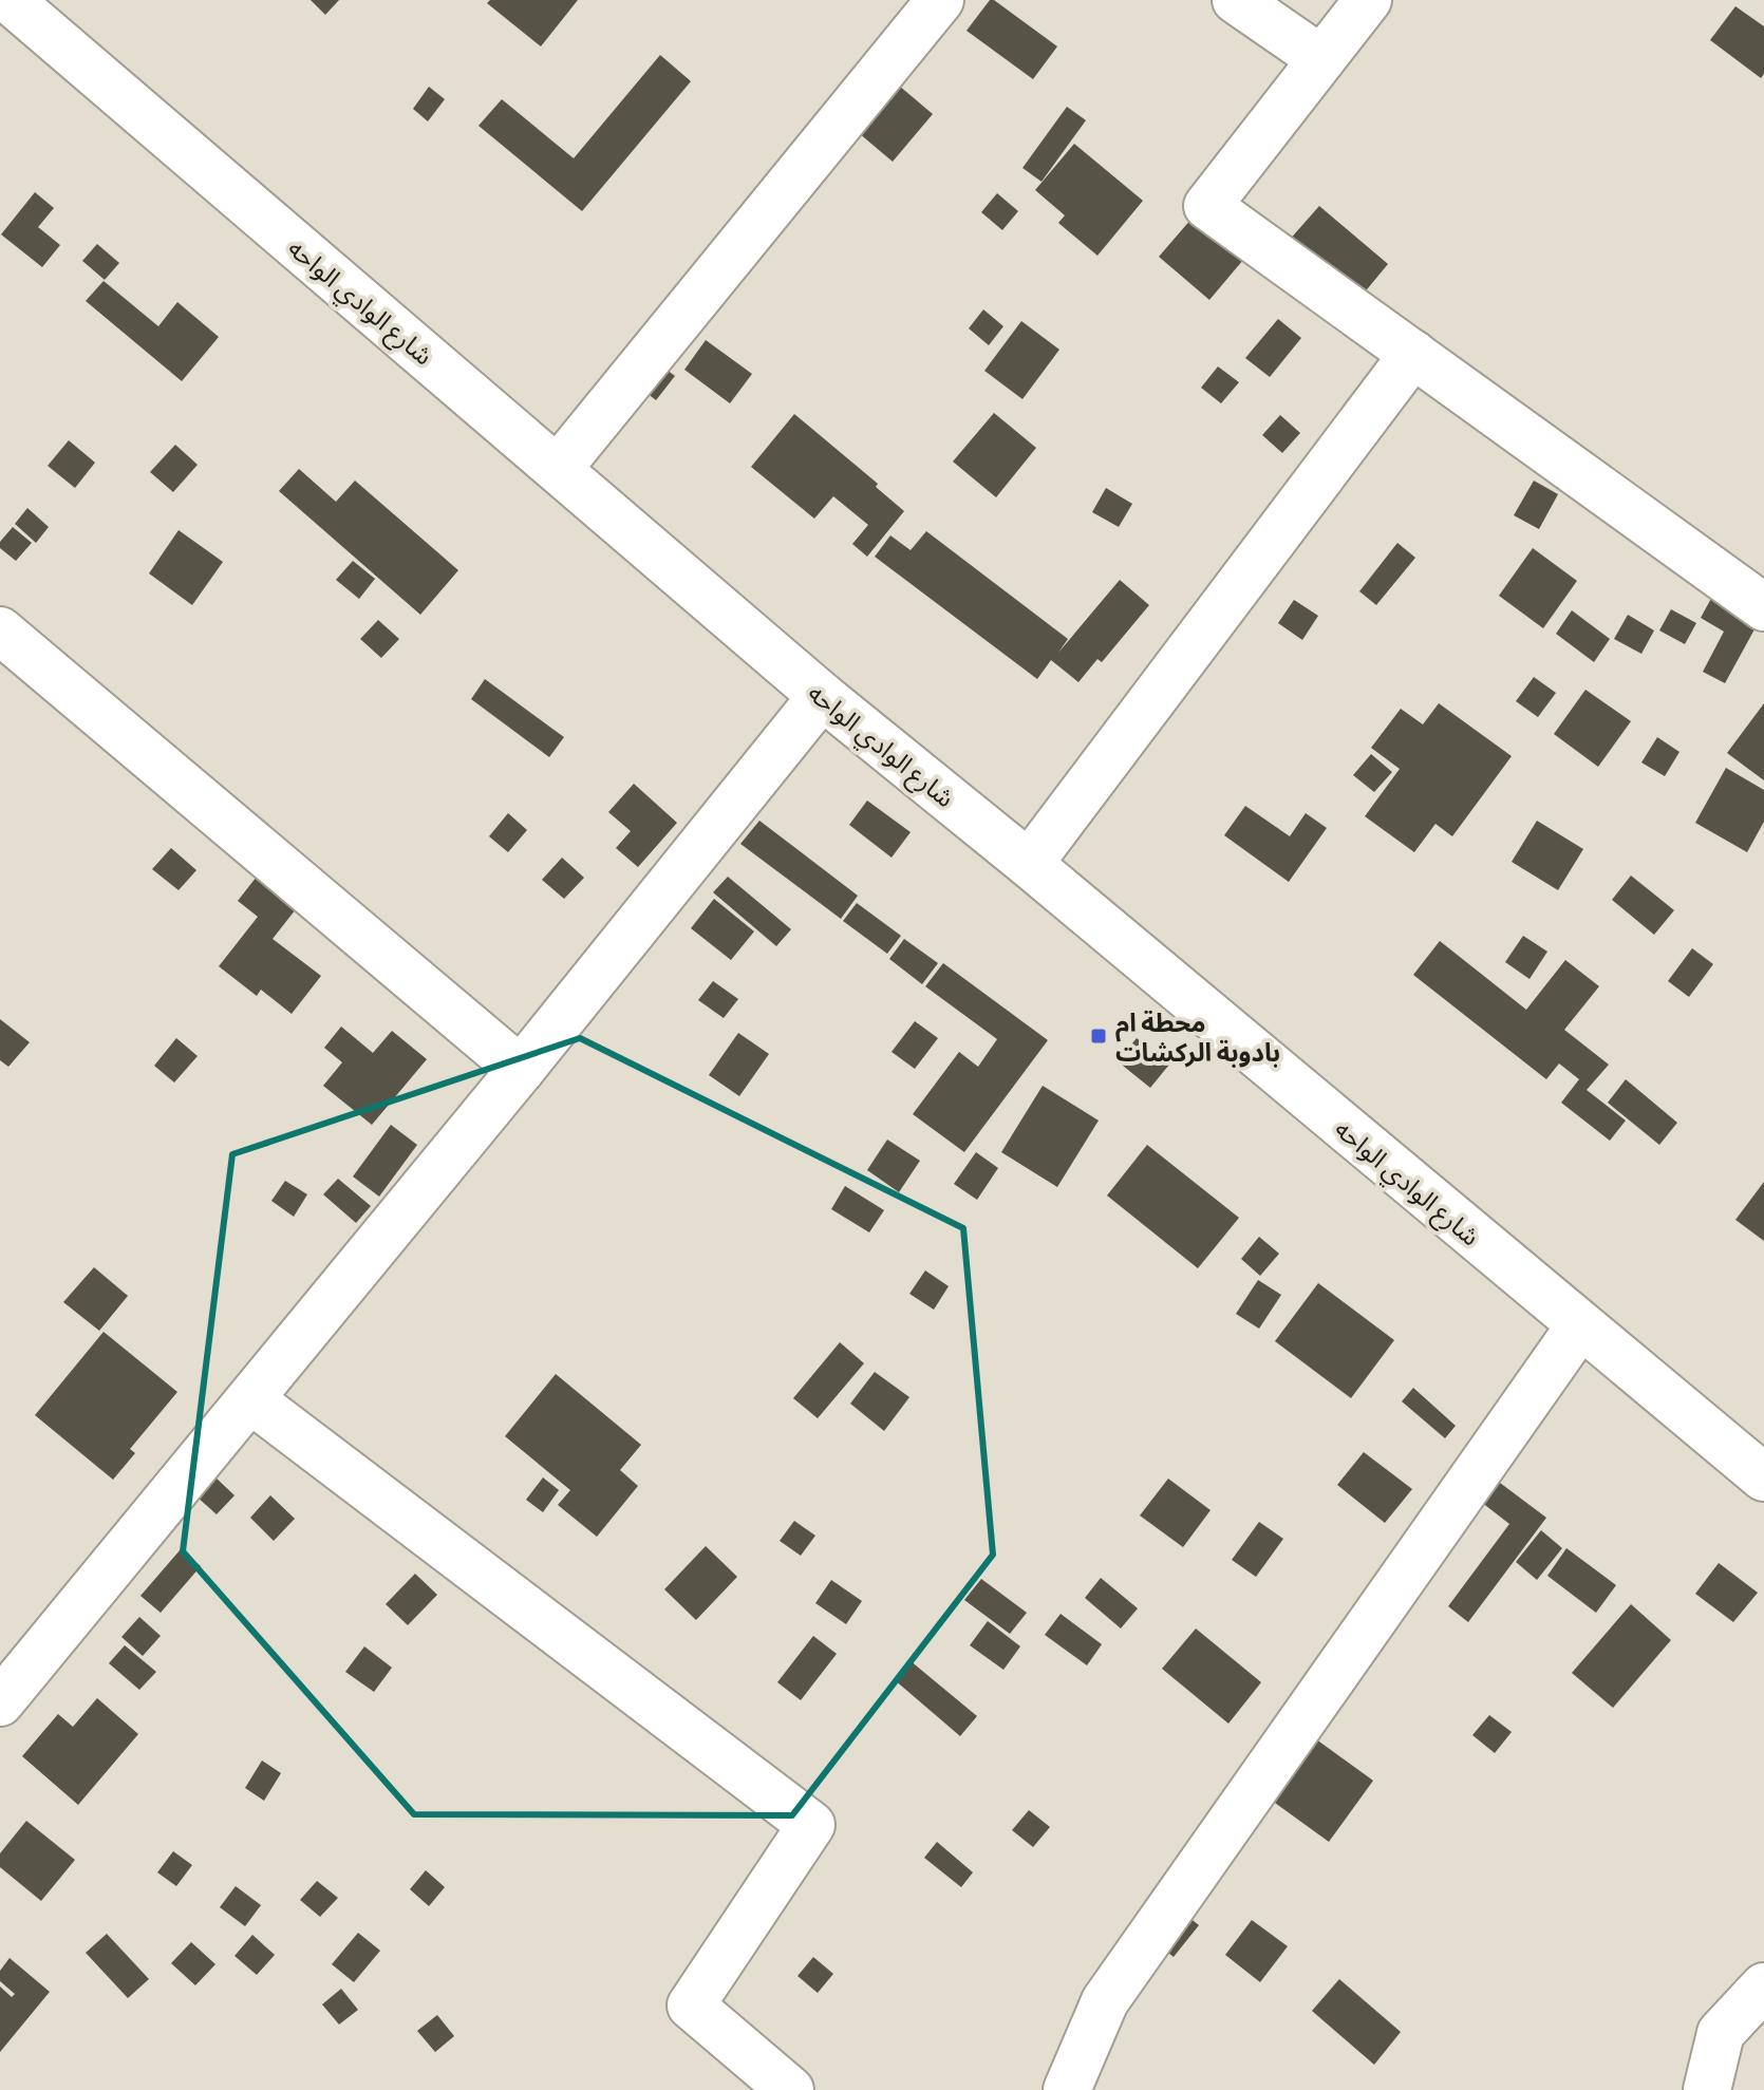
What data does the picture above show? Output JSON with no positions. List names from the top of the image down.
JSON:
{
  "streets": {
    "street": ["شارع الوادي الواحه"]
  },
  "places": {
    "transit": ["محطة ام بادوبة الركشات"]
  }
}
